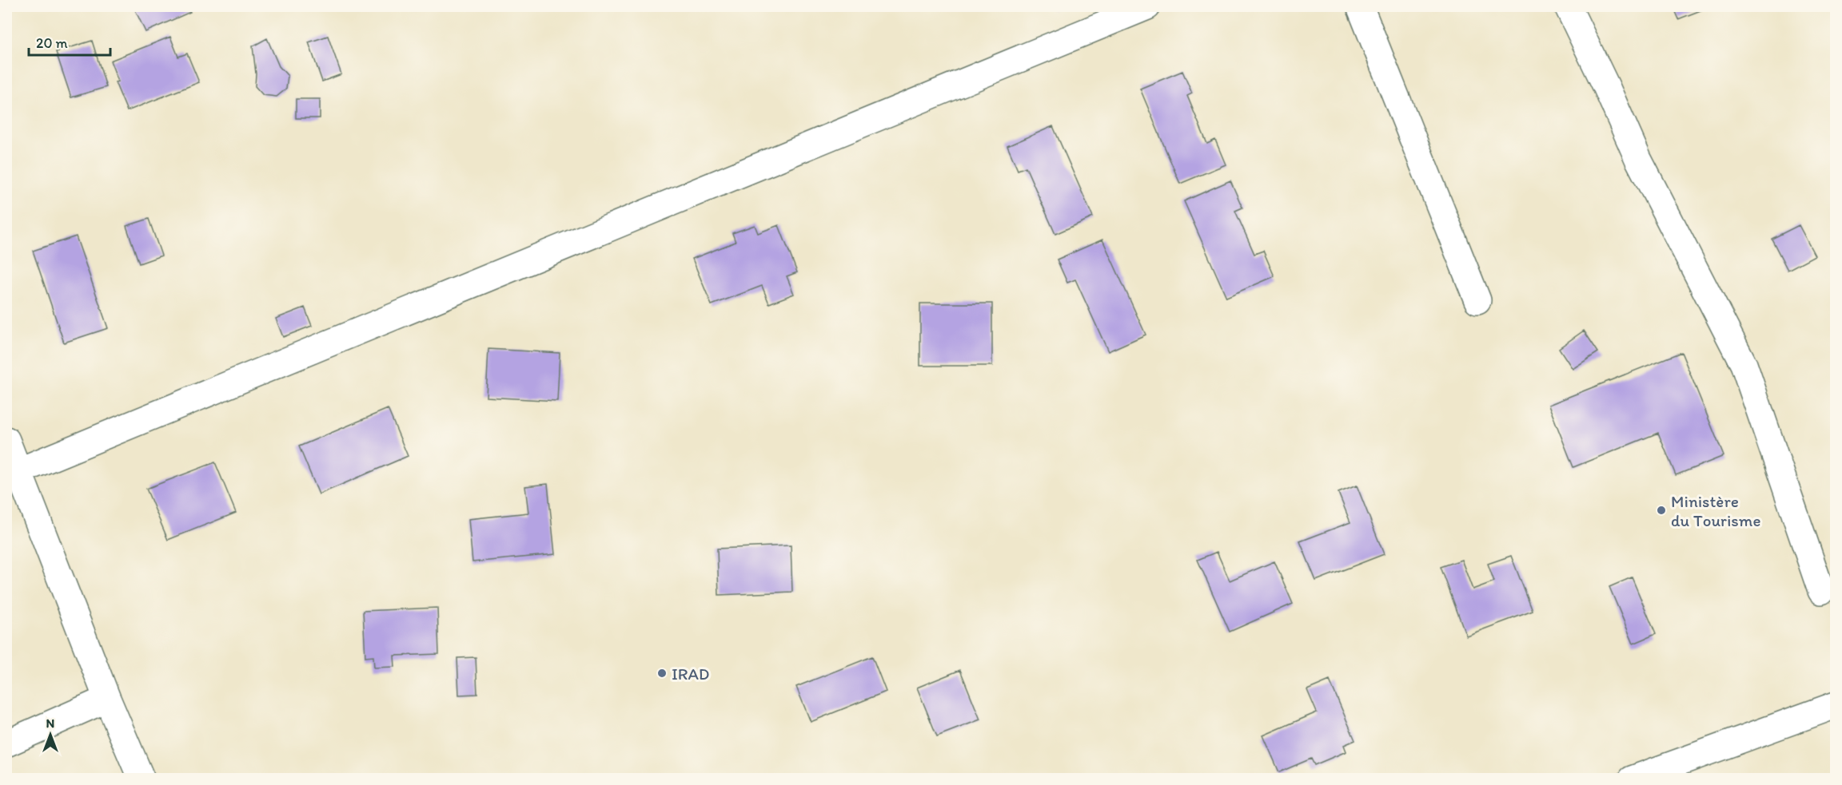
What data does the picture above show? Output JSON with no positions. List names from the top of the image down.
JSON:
{
  "places": ["Ministère du Tourisme", "IRAD"],
  "scale_bar": "20 m",
  "north": "top"
}
